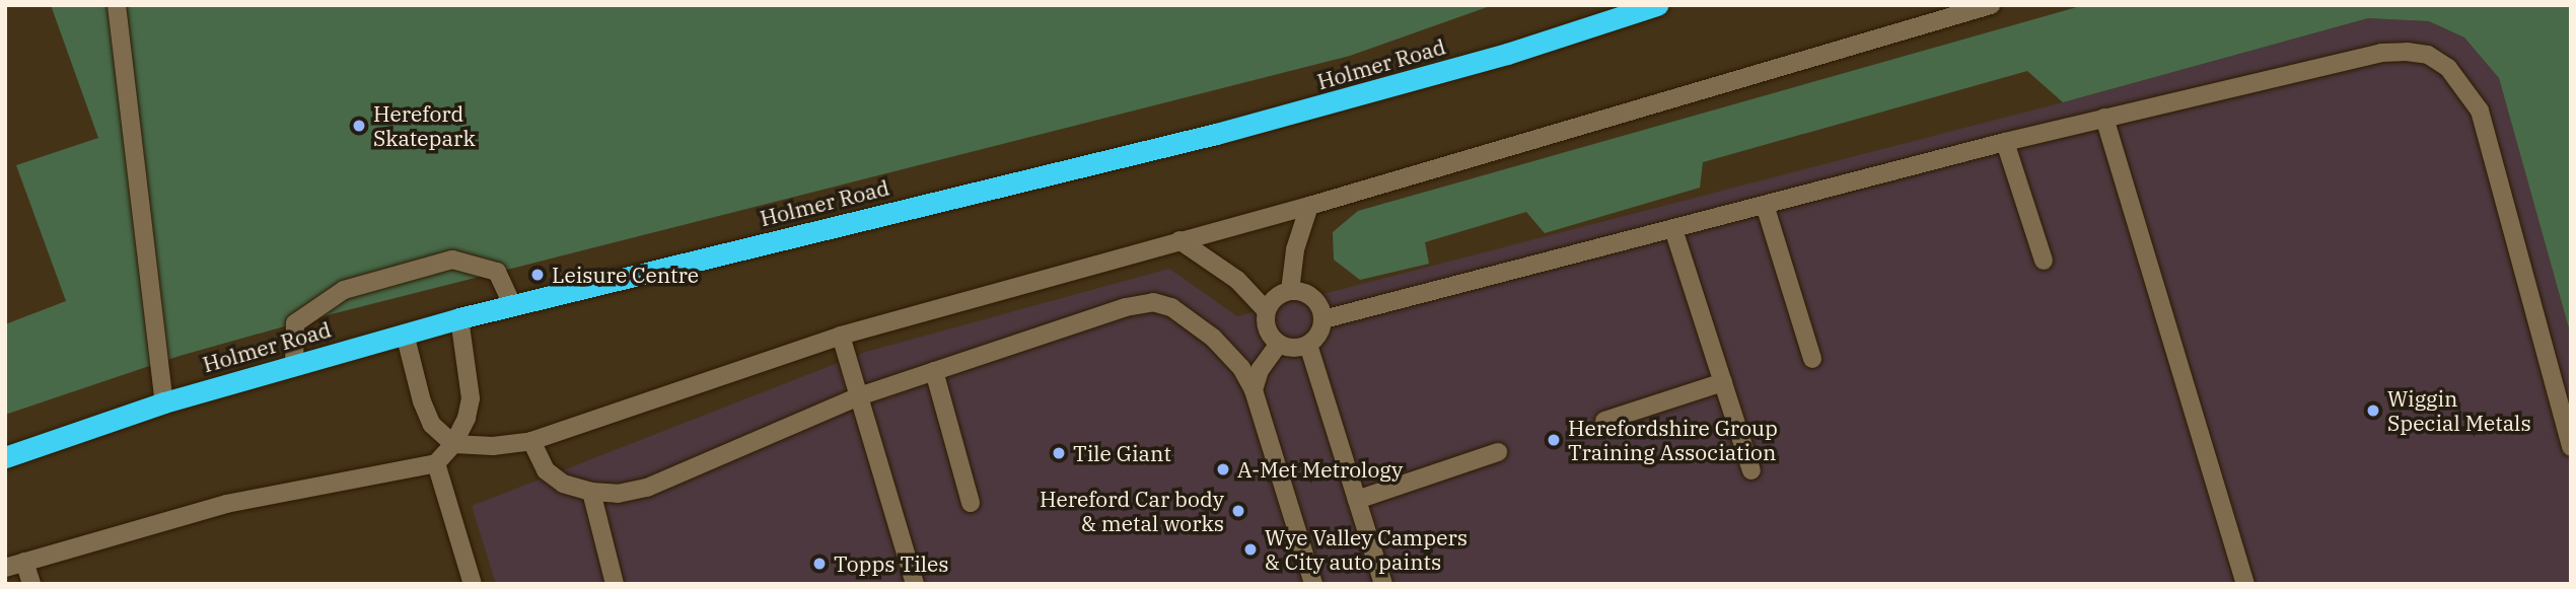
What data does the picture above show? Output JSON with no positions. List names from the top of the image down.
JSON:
{
  "streets": {
    "highway": ["Holmer Road"]
  },
  "places": [
    "Hereford Skatepark",
    "Leisure Centre",
    "Wiggin Special Metals",
    "Herefordshire Group Training Association",
    "Tile Giant",
    "A-Met Metrology",
    "Hereford Car body & metal works",
    "Wye Valley Campers & City auto paints",
    "Topps Tiles"
  ]
}
